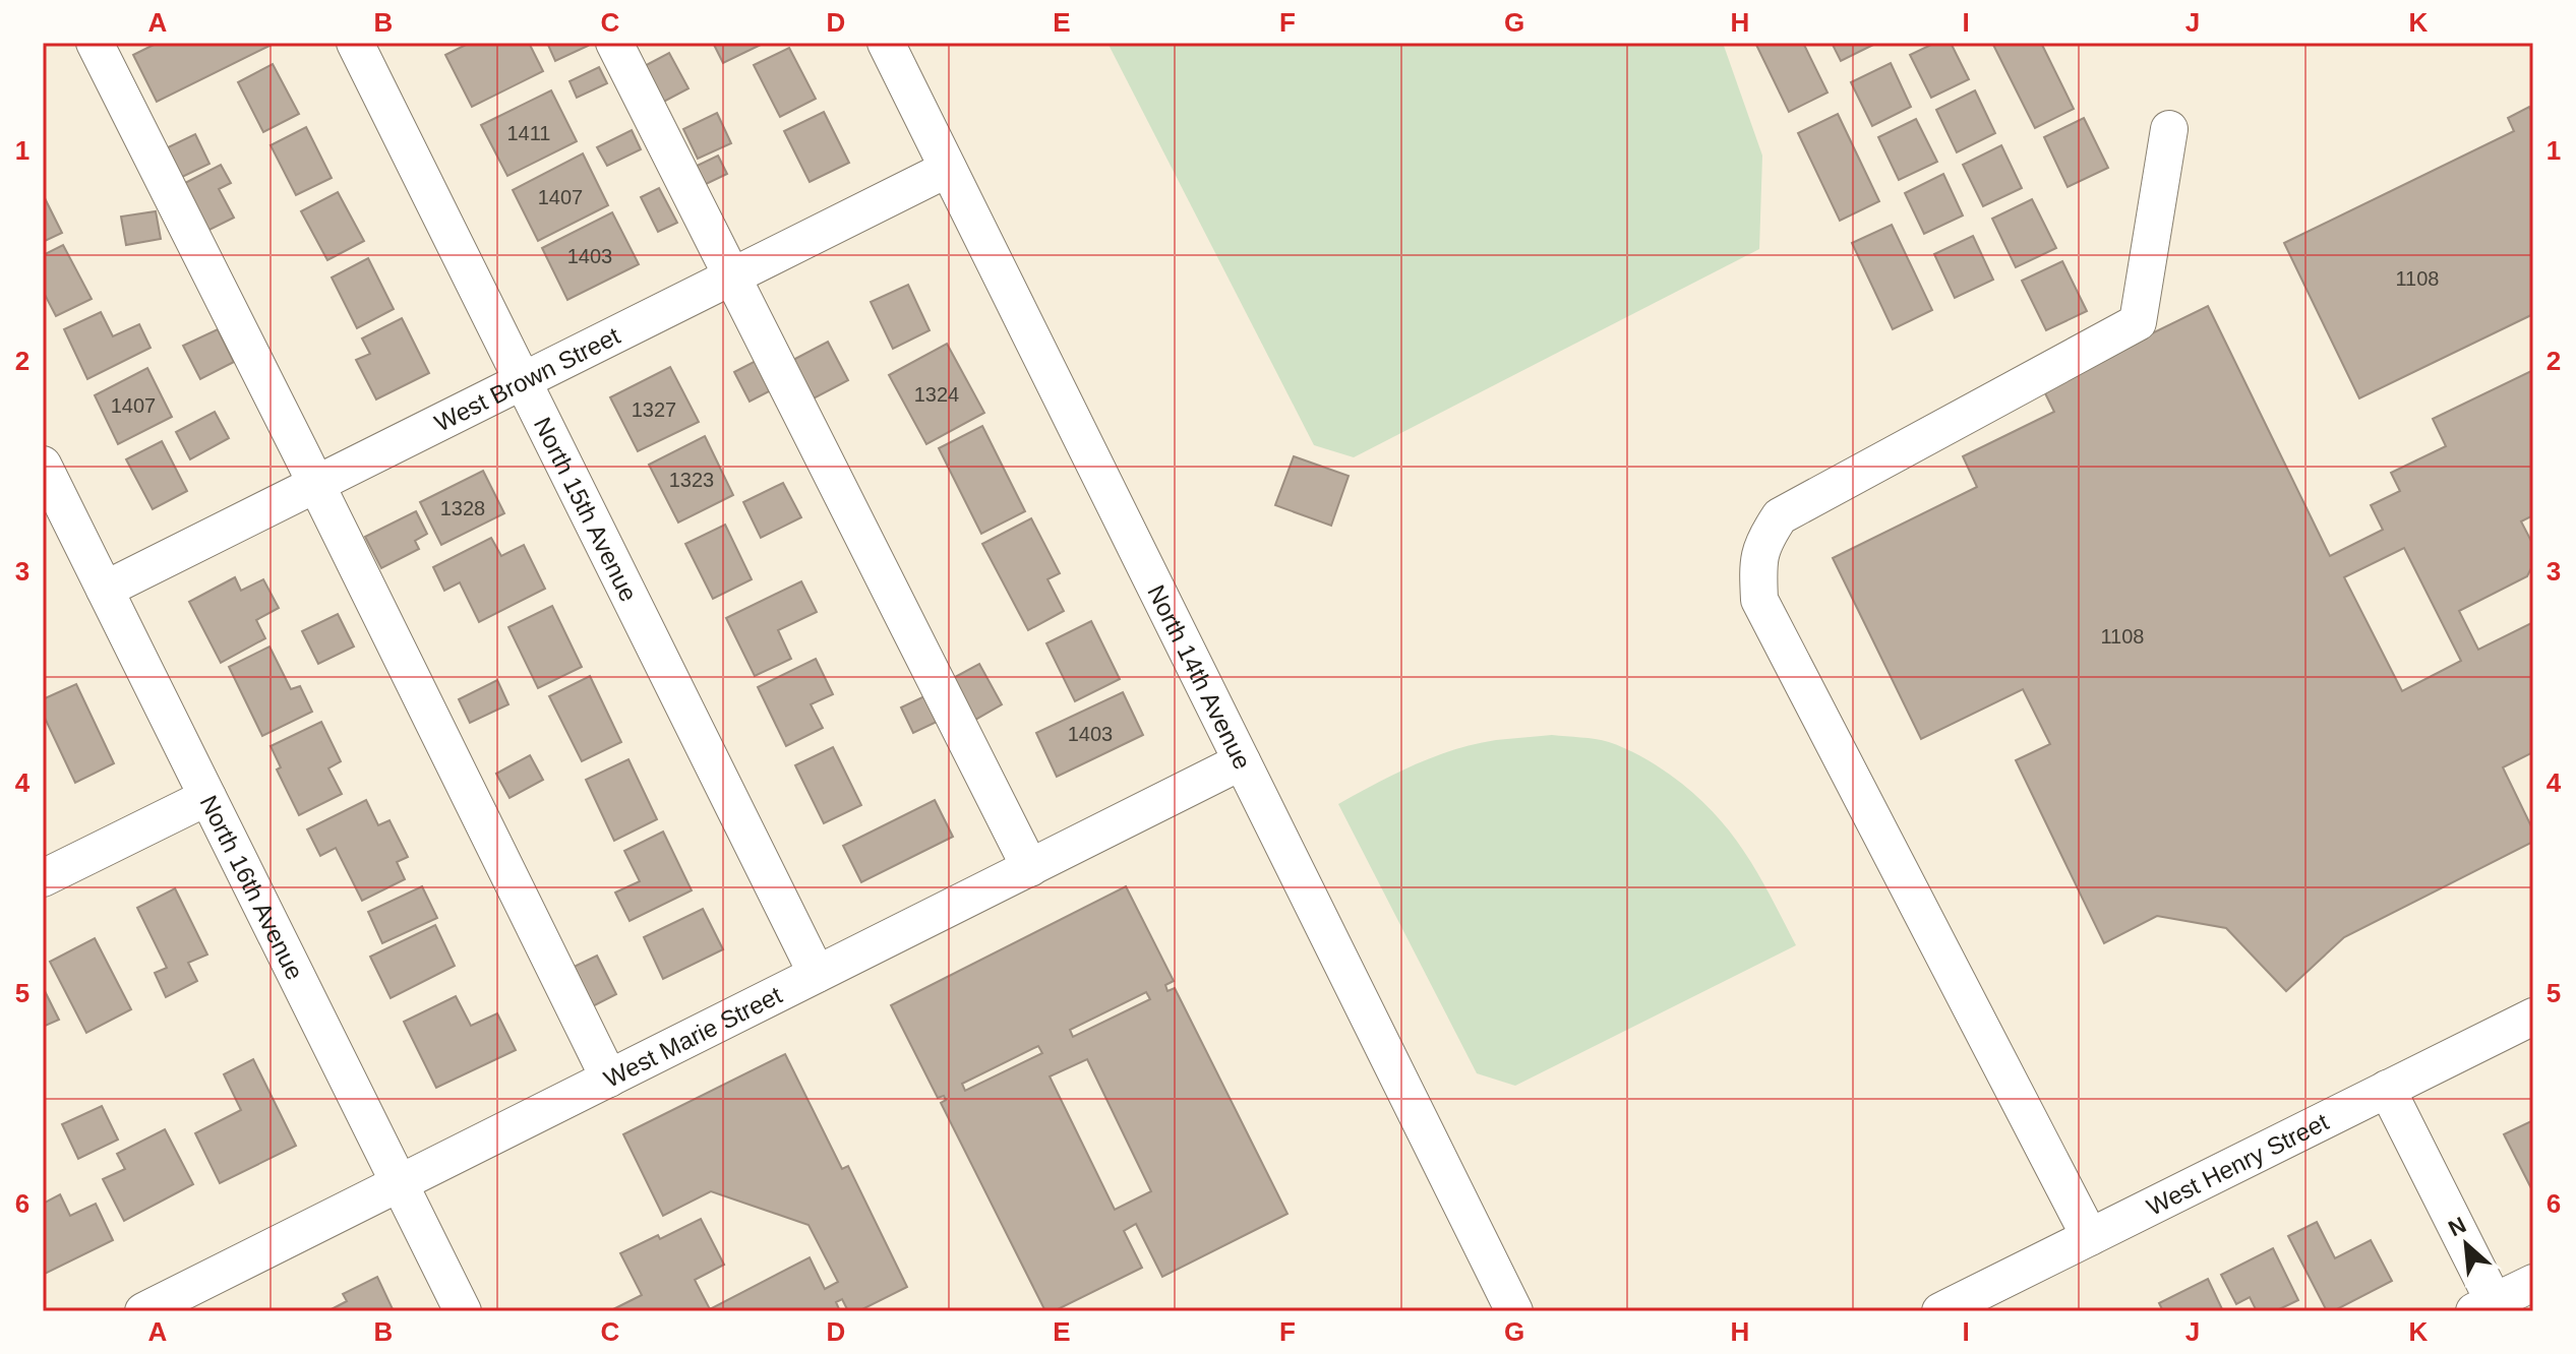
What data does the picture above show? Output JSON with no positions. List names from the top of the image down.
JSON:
{
  "streets": {
    "street": [
      "West Brown Street",
      "North 15th Avenue",
      "North 14th Avenue",
      "North 16th Avenue",
      "West Marie Street",
      "West Henry Street"
    ]
  },
  "crossings": [
    ["West Brown Street", "North 15th Avenue"],
    ["West Brown Street", "North 14th Avenue"],
    ["West Brown Street", "North 16th Avenue"],
    ["North 15th Avenue", "West Marie Street"],
    ["North 14th Avenue", "West Marie Street"],
    ["North 16th Avenue", "West Marie Street"]
  ],
  "house_numbers": [
    "1411",
    "1407",
    "1403",
    "1108",
    "1324",
    "1407",
    "1327",
    "1323",
    "1328",
    "1108",
    "1403"
  ],
  "north": "top left",
  "grid": {
    "columns": [
      "A",
      "B",
      "C",
      "D",
      "E",
      "F",
      "G",
      "H",
      "I",
      "J",
      "K"
    ],
    "rows": [
      "1",
      "2",
      "3",
      "4",
      "5",
      "6"
    ]
  }
}
